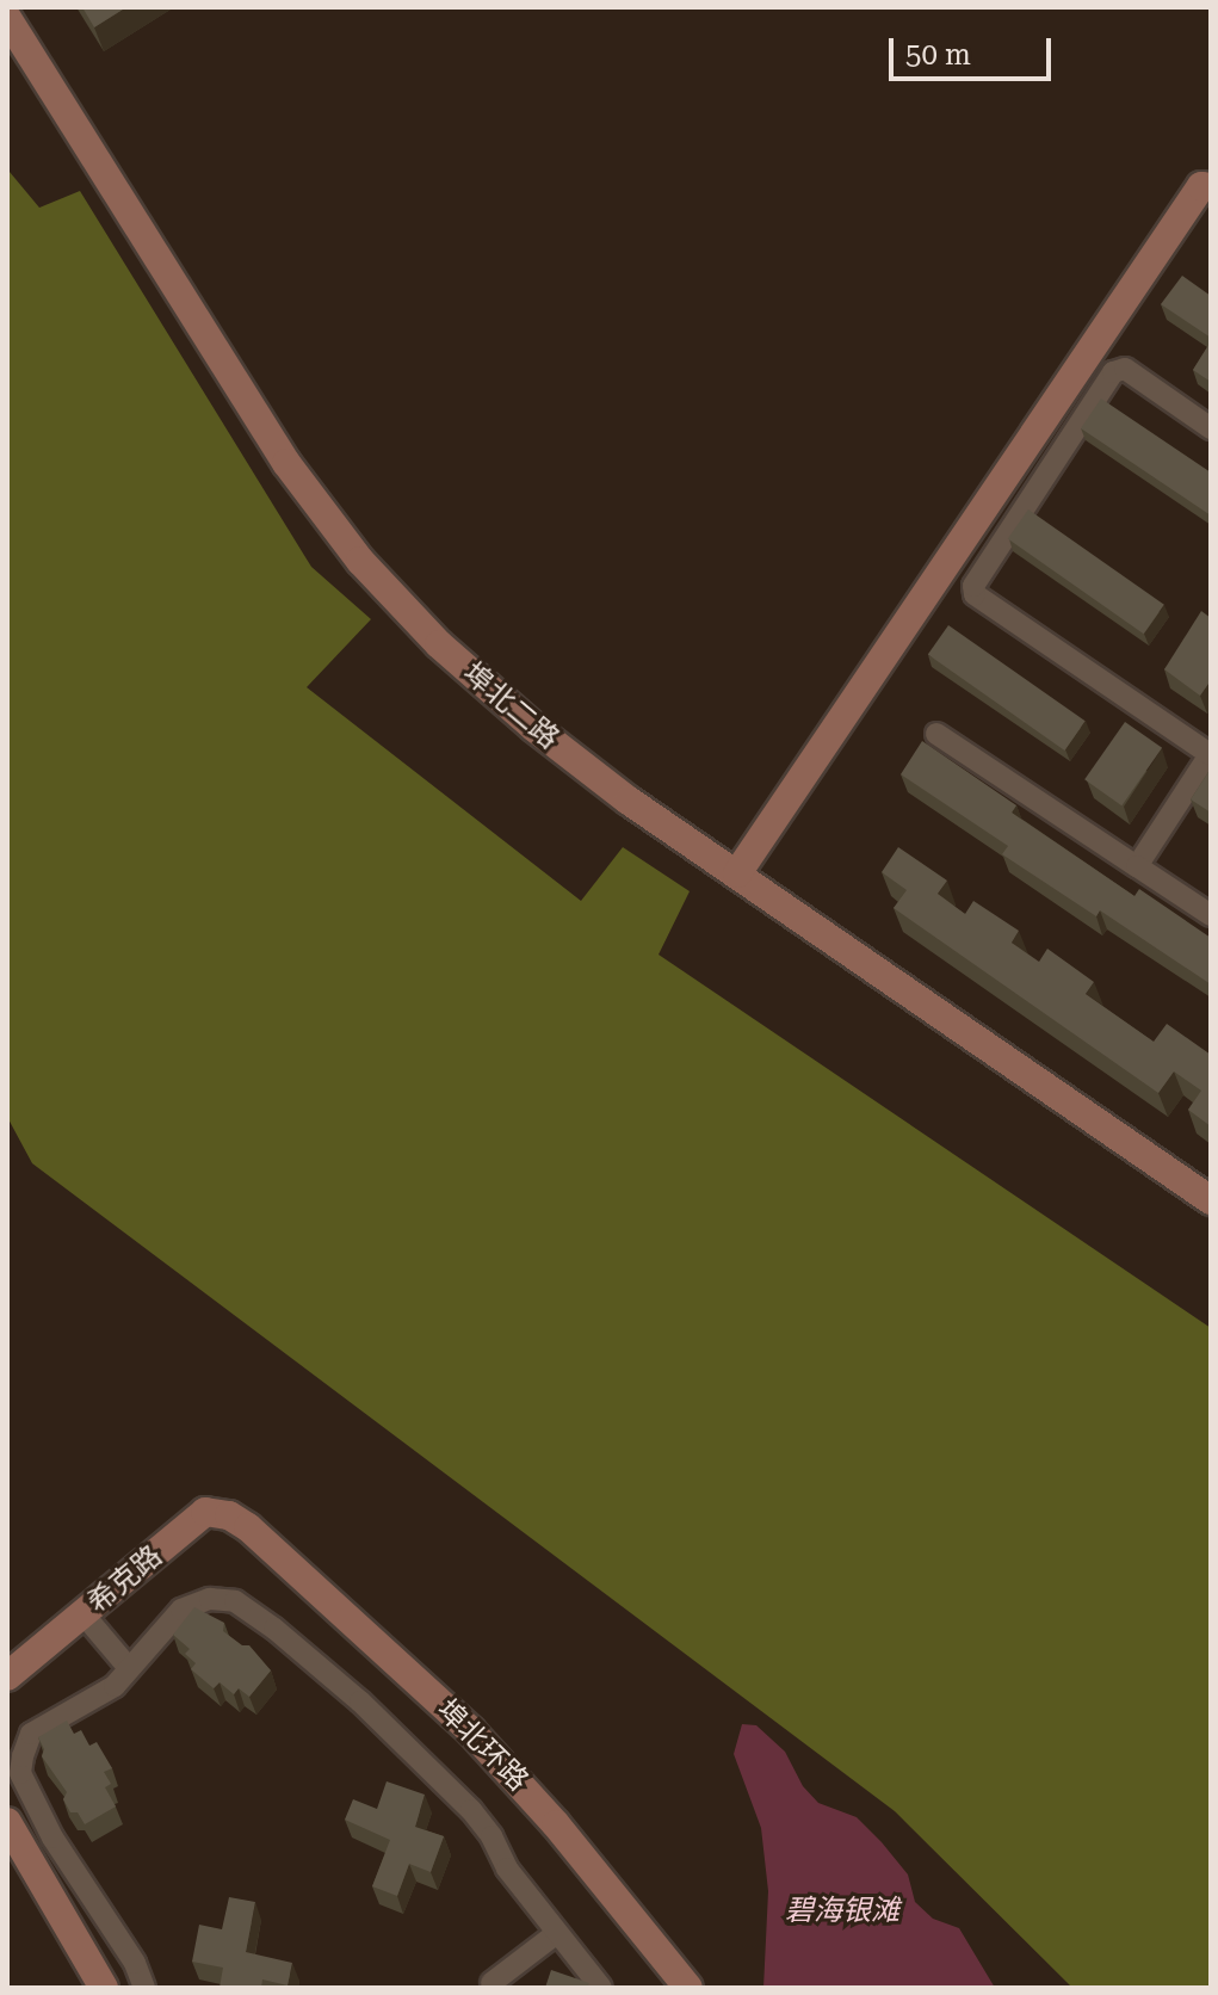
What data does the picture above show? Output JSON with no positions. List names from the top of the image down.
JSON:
{
  "streets": {
    "street": ["埠北二路", "希克路", "埠北环路"]
  },
  "crossings": [
    ["希克路", "埠北环路"]
  ],
  "parks": ["碧海银滩"],
  "scale_bar": "50 m"
}
